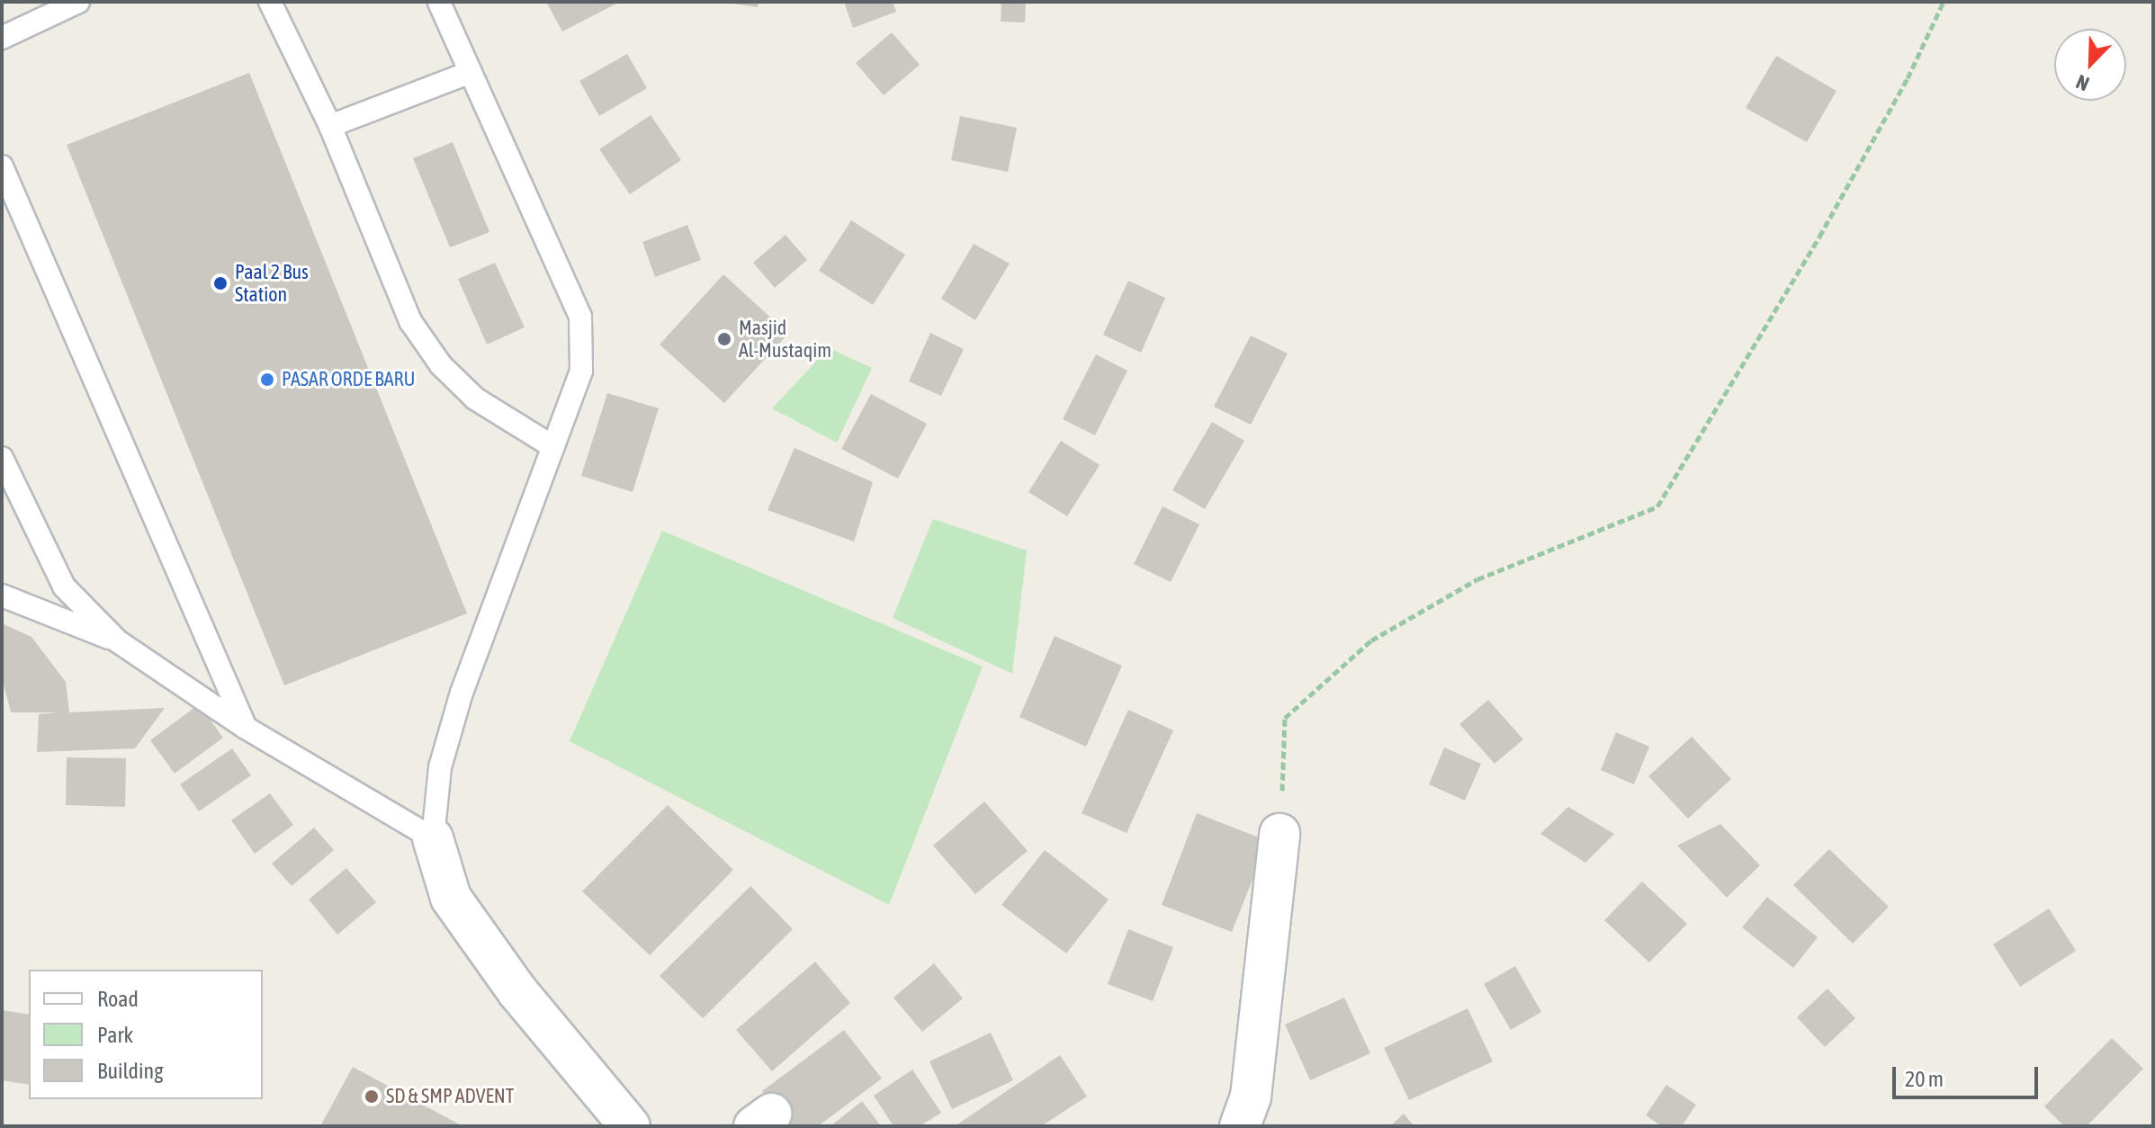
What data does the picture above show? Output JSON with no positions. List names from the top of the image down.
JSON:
{
  "places": [
    "Paal 2 Bus Station",
    "Masjid Al-Mustaqim",
    "PASAR ORDE BARU",
    "SD & SMP ADVENT"
  ],
  "legend": ["Road", "Park", "Building"],
  "scale_bar": "20 m",
  "north": "bottom left"
}
